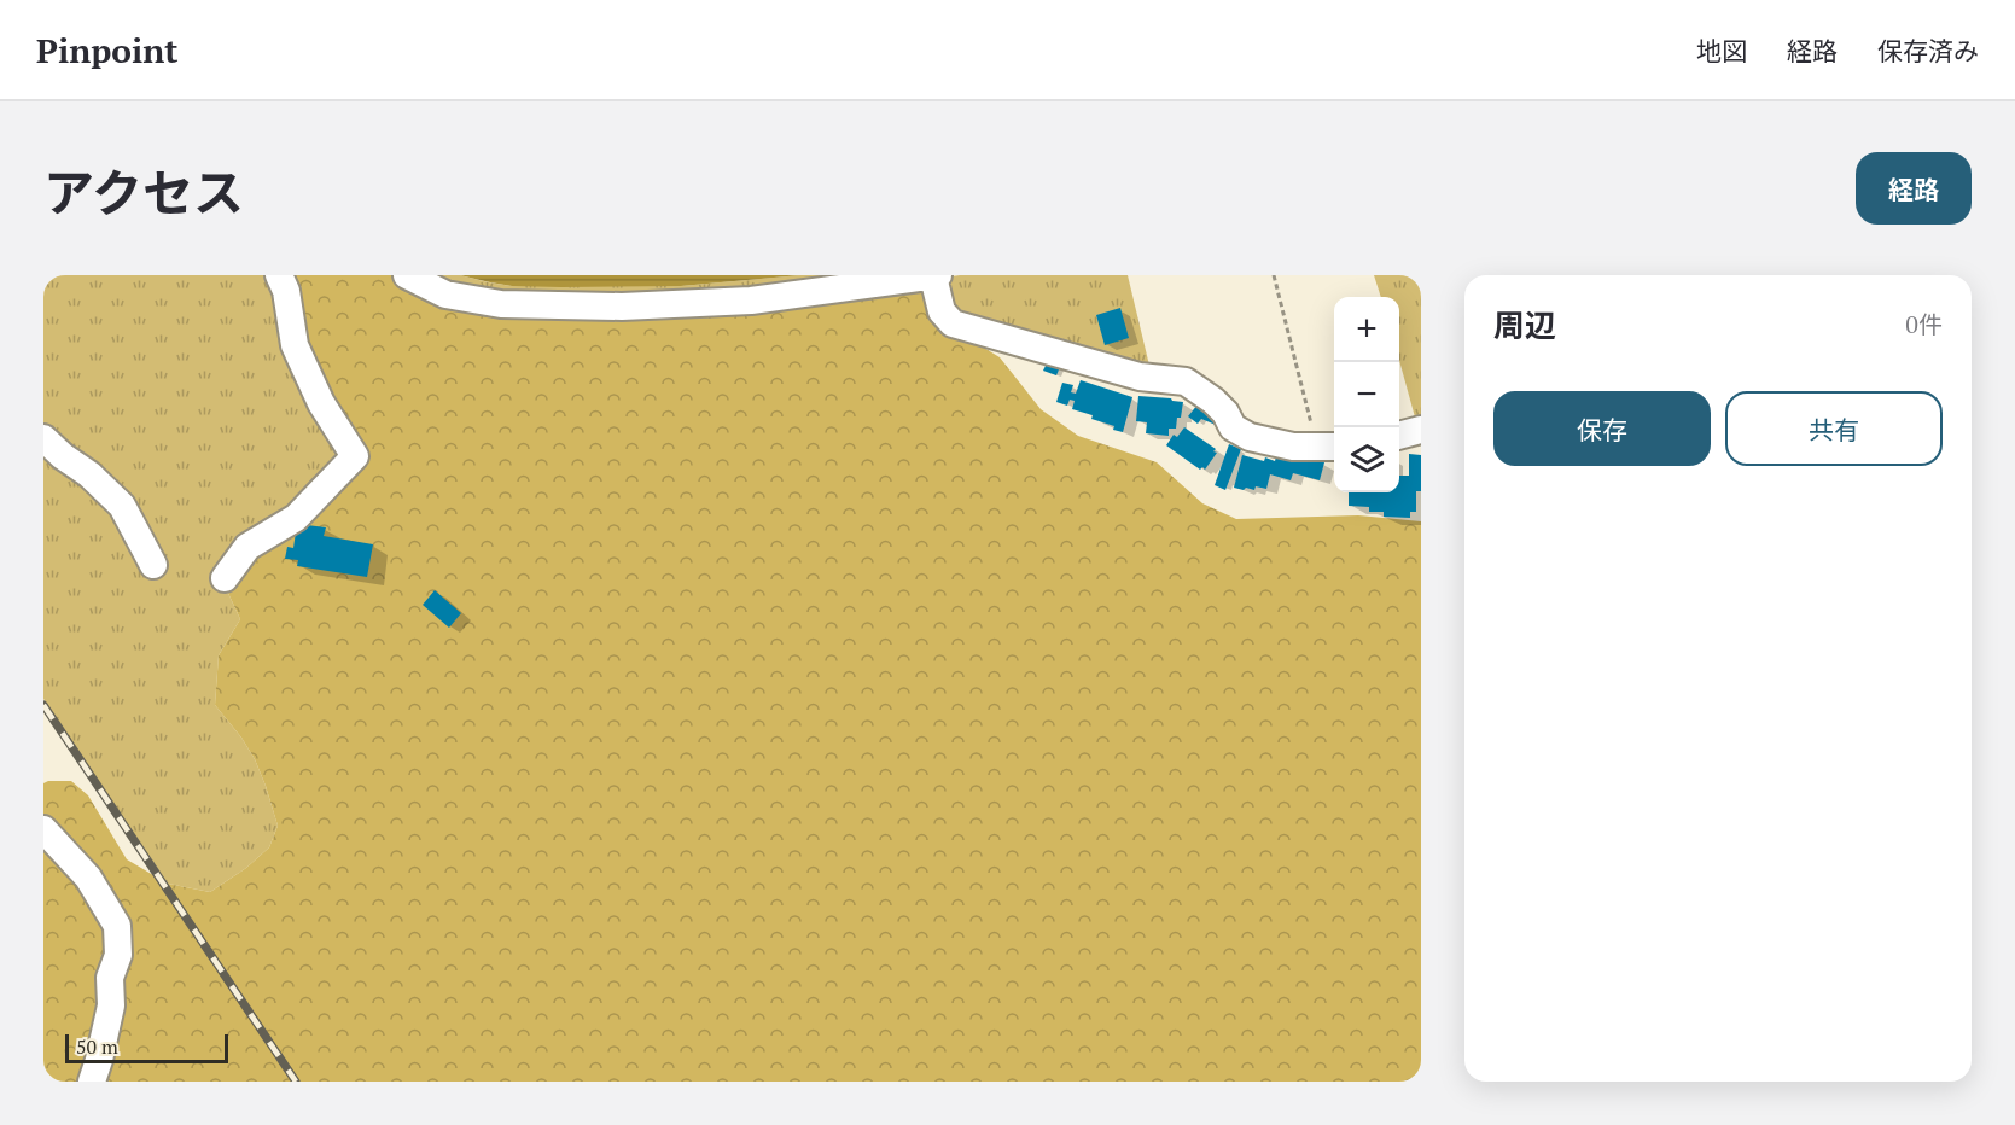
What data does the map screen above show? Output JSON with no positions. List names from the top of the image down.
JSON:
{
  "scale_bar": "50 m",
  "page": {
    "header": "Pinpoint",
    "nav": ["地図", "経路", "保存済み"],
    "title": "アクセス",
    "buttons": [
      "経路",
      ["保存", "共有"]
    ],
    "heading": ["周辺", "0件"],
    "map_buttons": ["+", "−"],
    "scale": "50 m"
  }
}
